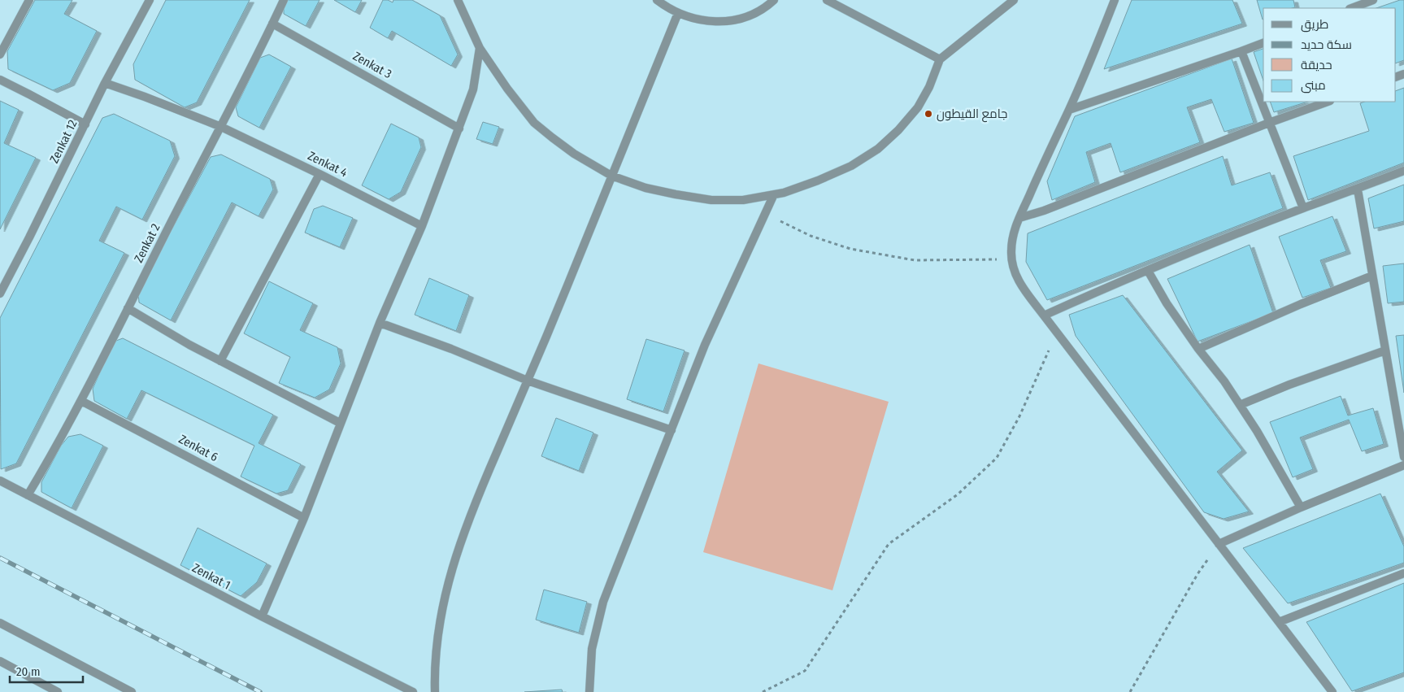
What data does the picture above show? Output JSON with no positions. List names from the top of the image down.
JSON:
{
  "streets": {
    "street": [
      "Zenkat 3",
      "Zenkat 12",
      "Zenkat 4",
      "Zenkat 2",
      "Zenkat 6",
      "Zenkat 1"
    ]
  },
  "crossings": [
    ["Zenkat 3", "Zenkat 2"],
    ["Zenkat 12", "Zenkat 4"],
    ["Zenkat 4", "Zenkat 2"],
    ["Zenkat 2", "Zenkat 6"],
    ["Zenkat 2", "Zenkat 1"]
  ],
  "places": ["جامع القيطون"],
  "legend": [
    "طريق",
    "سكة حديد",
    "حديقة",
    "مبنى"
  ],
  "scale_bar": "20 m"
}
